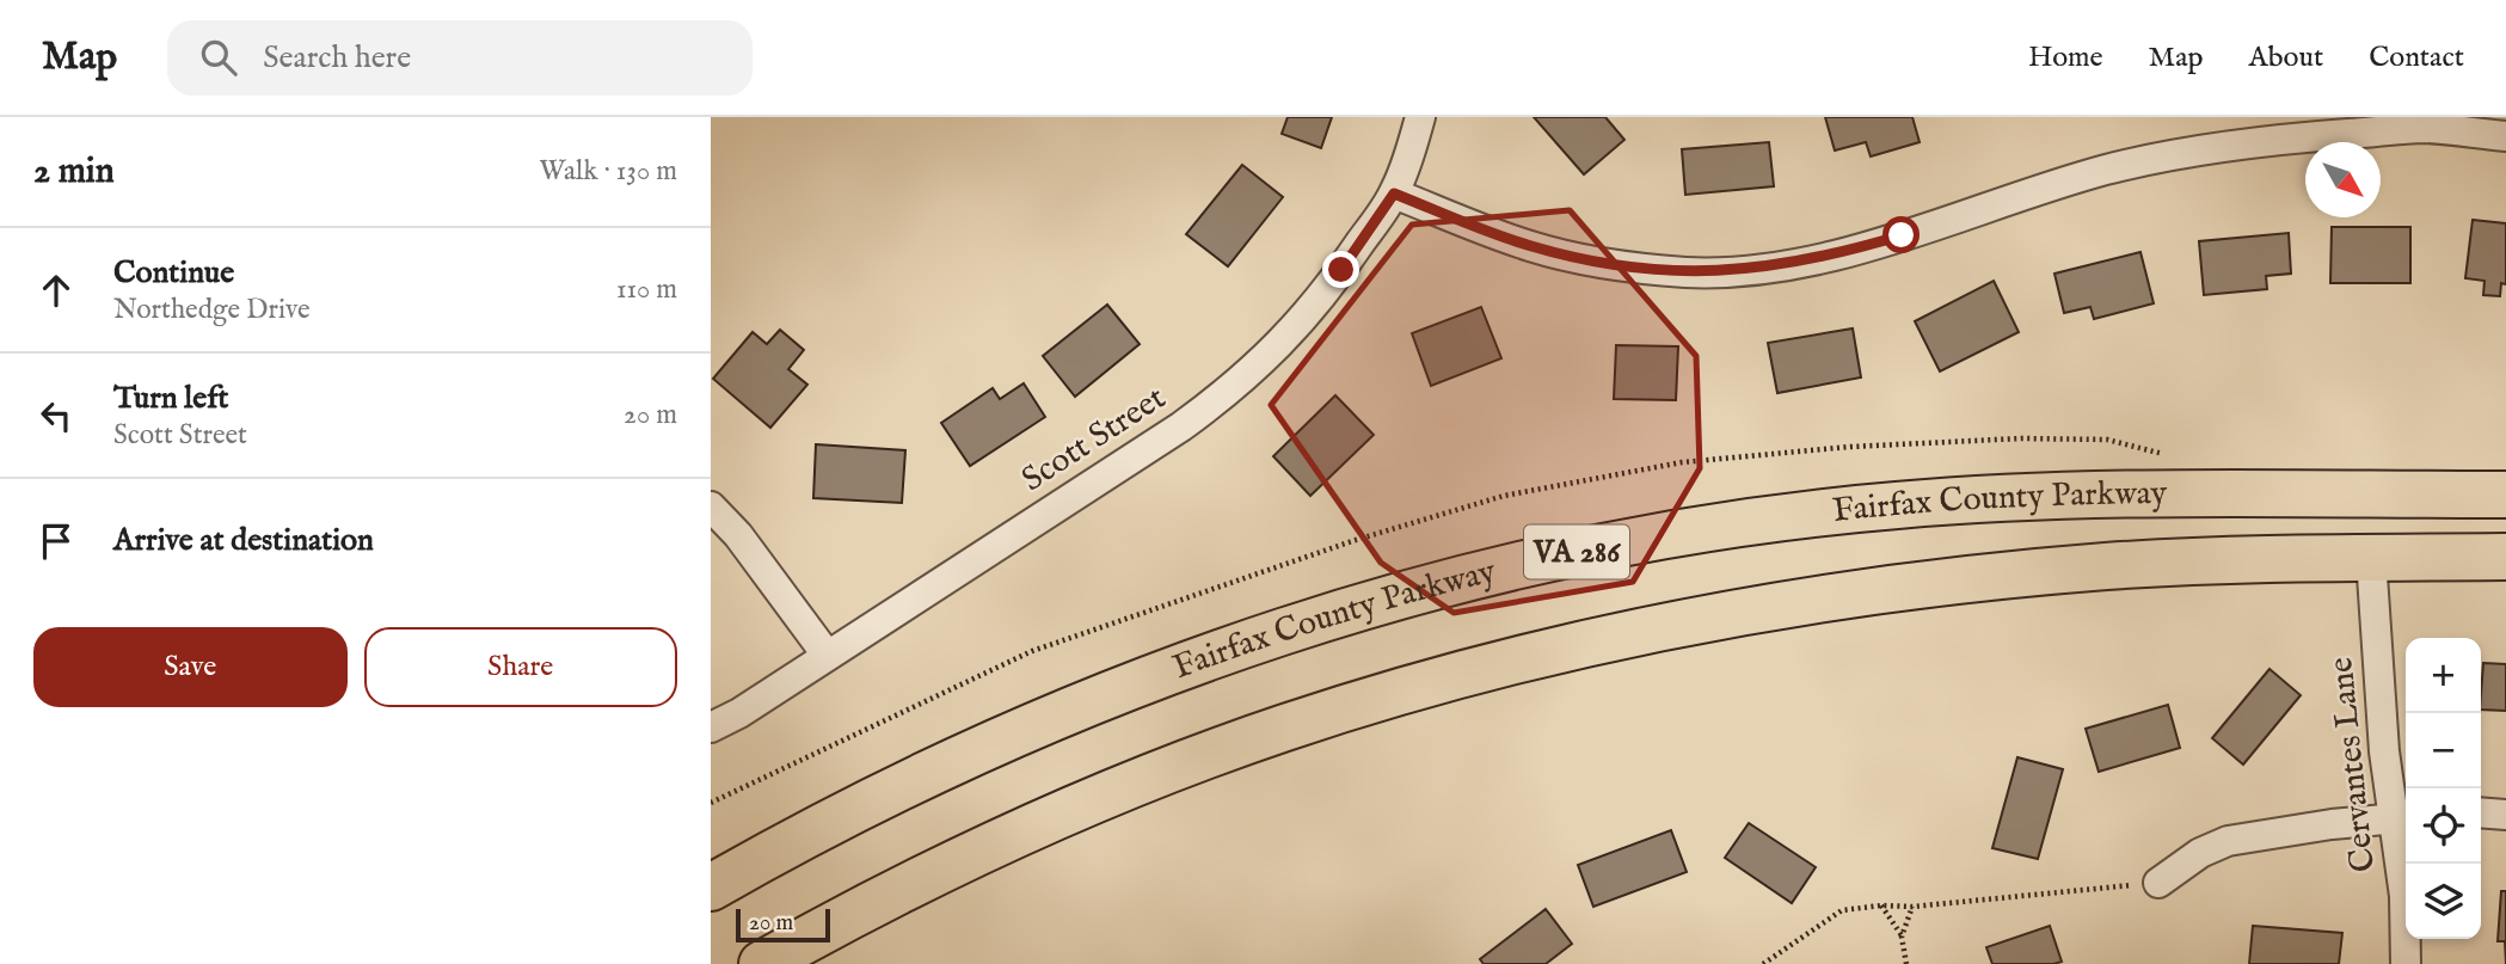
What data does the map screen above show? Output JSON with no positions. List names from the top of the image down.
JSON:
{
  "streets": {
    "highway": ["Fairfax County Parkway", "VA 286"],
    "street": ["Scott Street", "Cervantes Lane"]
  },
  "crossings": [
    ["Fairfax County Parkway", "Cervantes Lane"]
  ],
  "scale_bar": "20 m",
  "north": "bottom right",
  "page": {
    "header": "Map",
    "search": "Search here",
    "nav": [
      "Home",
      "Map",
      "About",
      "Contact"
    ],
    "heading": ["2 min", "Walk · 130 m"],
    "list": [
      ["Continue", "Northedge Drive", "110 m"],
      ["Turn left", "Scott Street", "20 m"],
      "Arrive at destination"
    ],
    "buttons": ["Save", "Share"],
    "map_buttons": ["+", "−"],
    "scale": "20 m"
  }
}
